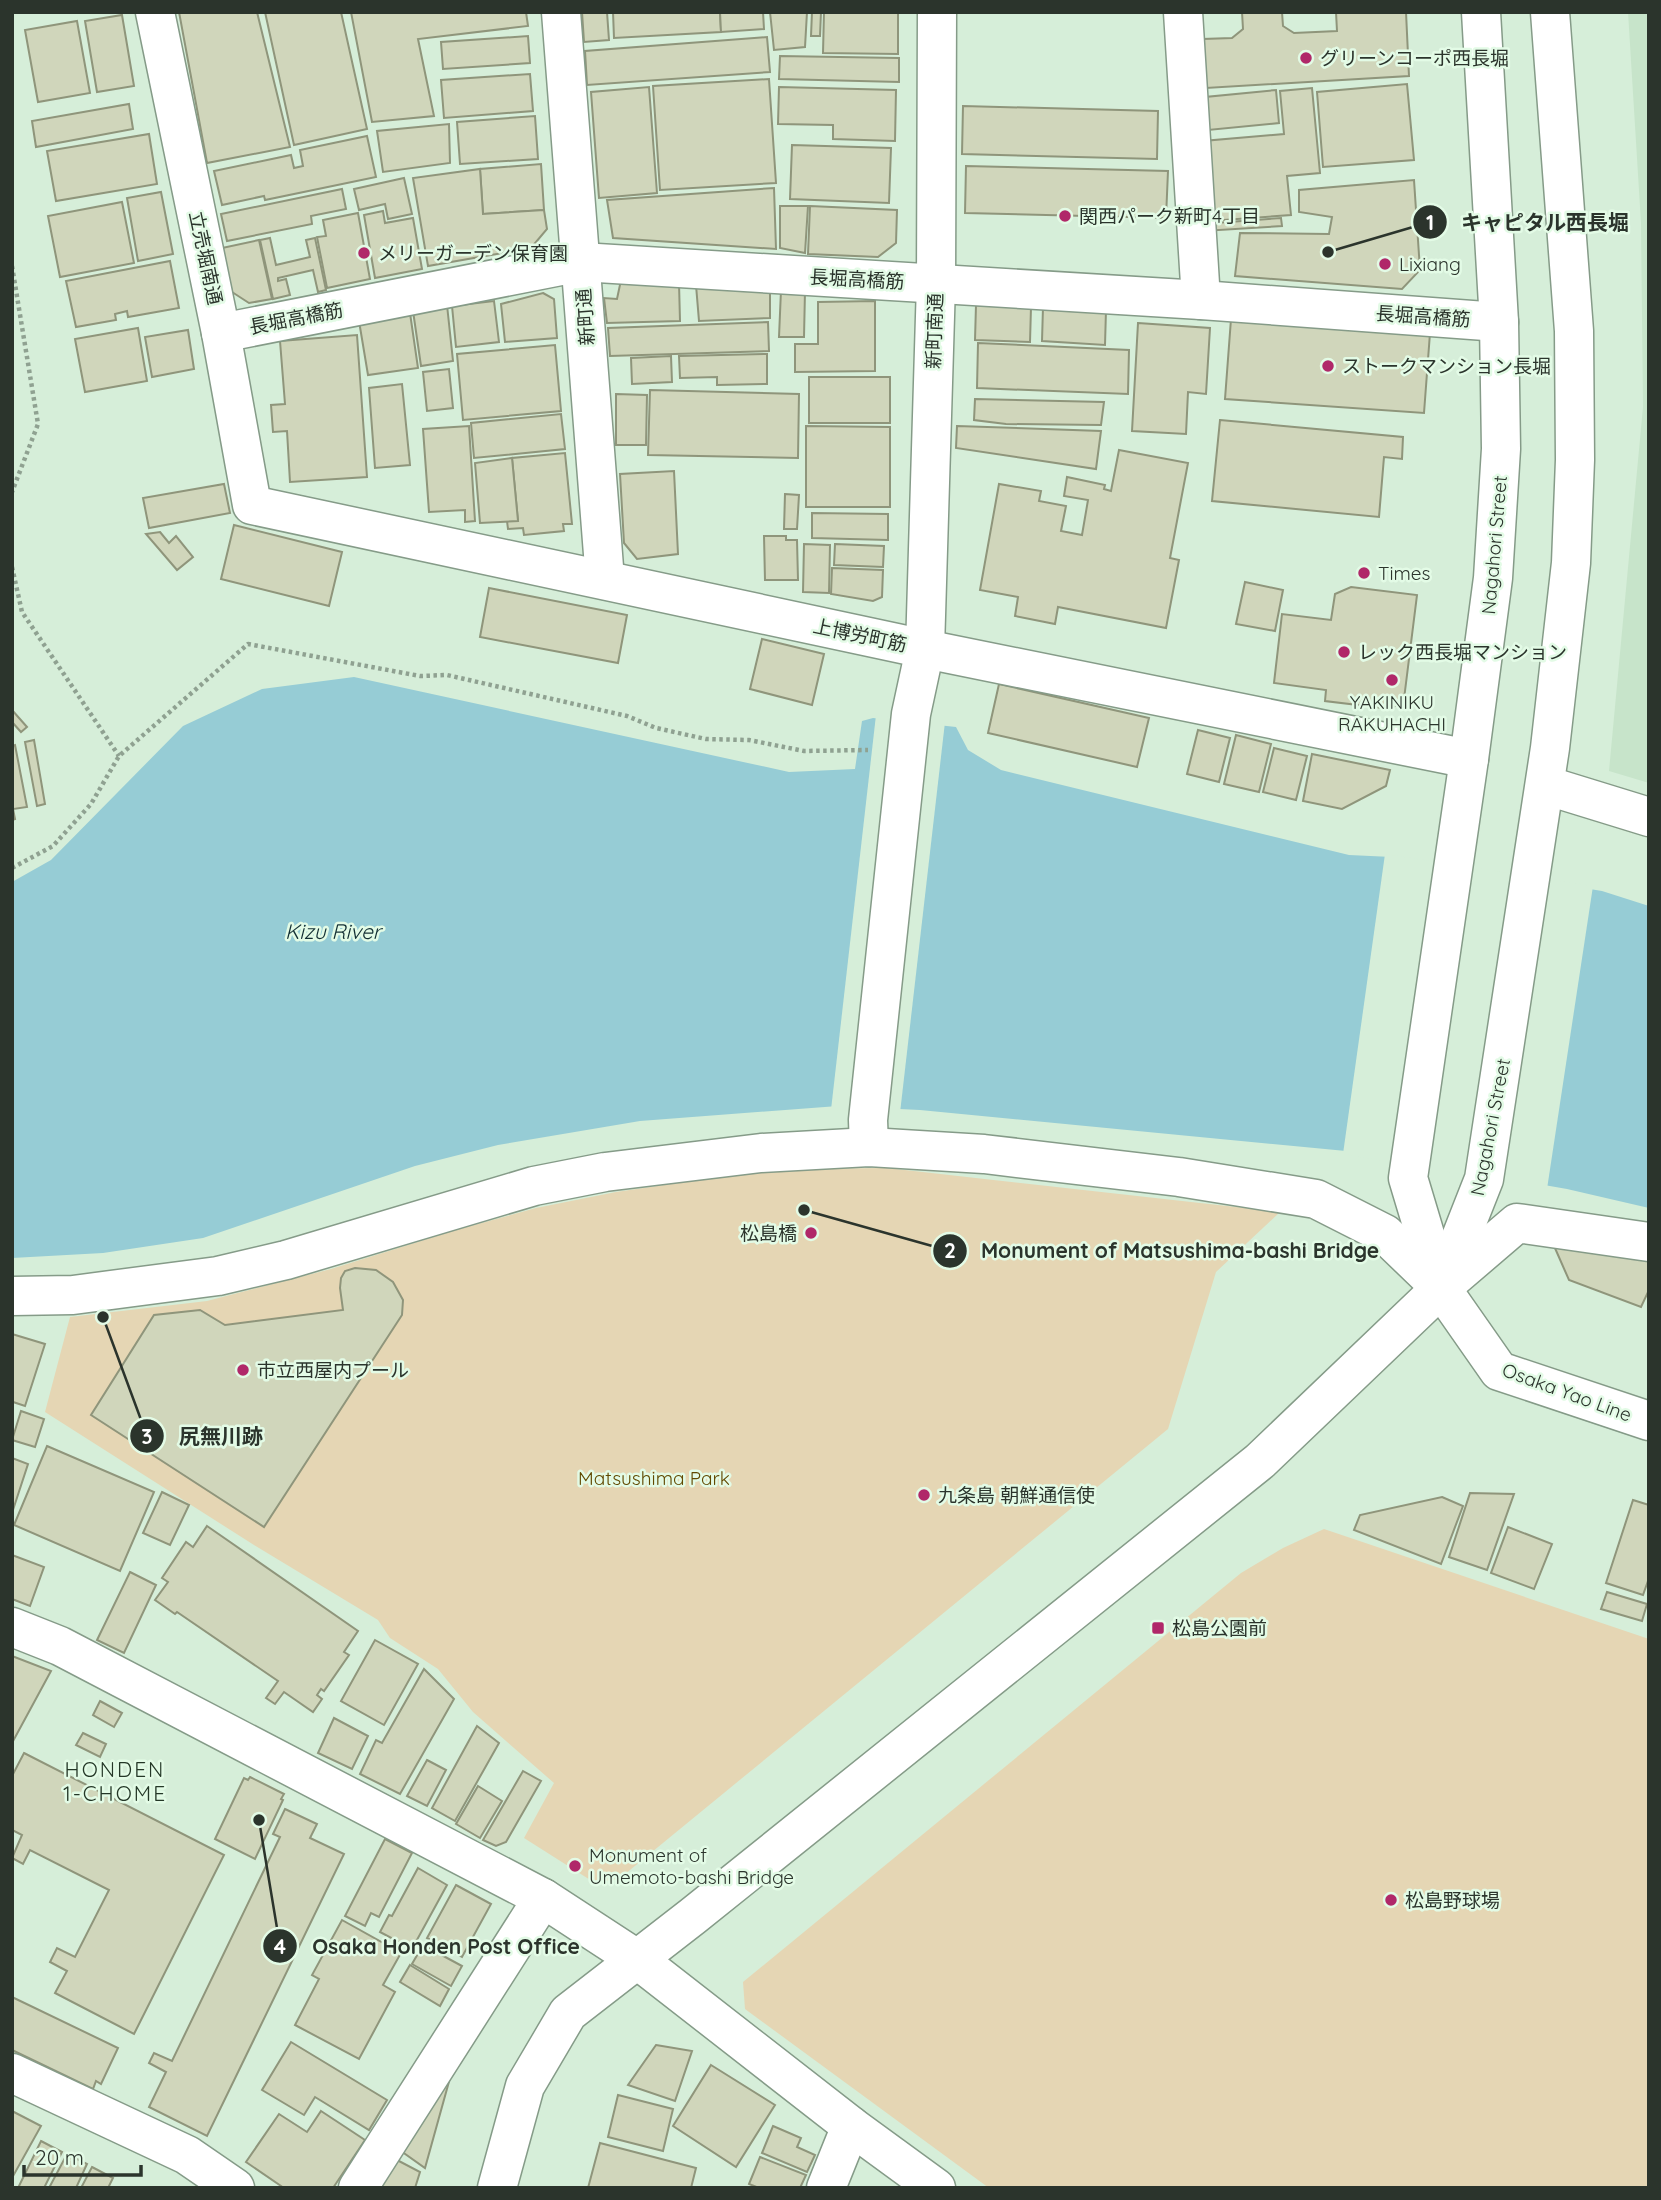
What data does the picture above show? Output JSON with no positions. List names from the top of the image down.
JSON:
{
  "streets": {
    "street": [
      "立売堀南通",
      "長堀高橋筋",
      "新町通",
      "新町南通",
      "Nagahori Street",
      "上博労町筋",
      "Osaka Yao Line"
    ]
  },
  "crossings": [
    ["立売堀南通", "長堀高橋筋"],
    ["立売堀南通", "上博労町筋"],
    ["長堀高橋筋", "新町通"],
    ["長堀高橋筋", "新町南通"],
    ["長堀高橋筋", "Nagahori Street"],
    ["新町通", "上博労町筋"],
    ["新町南通", "上博労町筋"],
    ["Nagahori Street", "上博労町筋"],
    ["Nagahori Street", "Osaka Yao Line"]
  ],
  "districts": ["HONDEN 1-CHOME"],
  "water": ["Kizu River"],
  "parks": ["Matsushima Park"],
  "places": {
    "other": [
      "グリーンコーポ西長堀",
      "関西パーク新町4丁目",
      "キャピタル西長堀",
      "メリーガーデン保育園",
      "Lixiang",
      "ストークマンション長堀",
      "Times",
      "レック西長堀マンション",
      "YAKINIKU RAKUHACHI",
      "Monument of Matsushima-bashi Bridge",
      "松島橋",
      "尻無川跡",
      "市立西屋内プール",
      "九条島 朝鮮通信使",
      "Osaka Honden Post Office",
      "Monument of Umemoto-bashi Bridge",
      "松島野球場"
    ],
    "transit": ["松島公園前"]
  },
  "scale_bar": "20 m"
}
